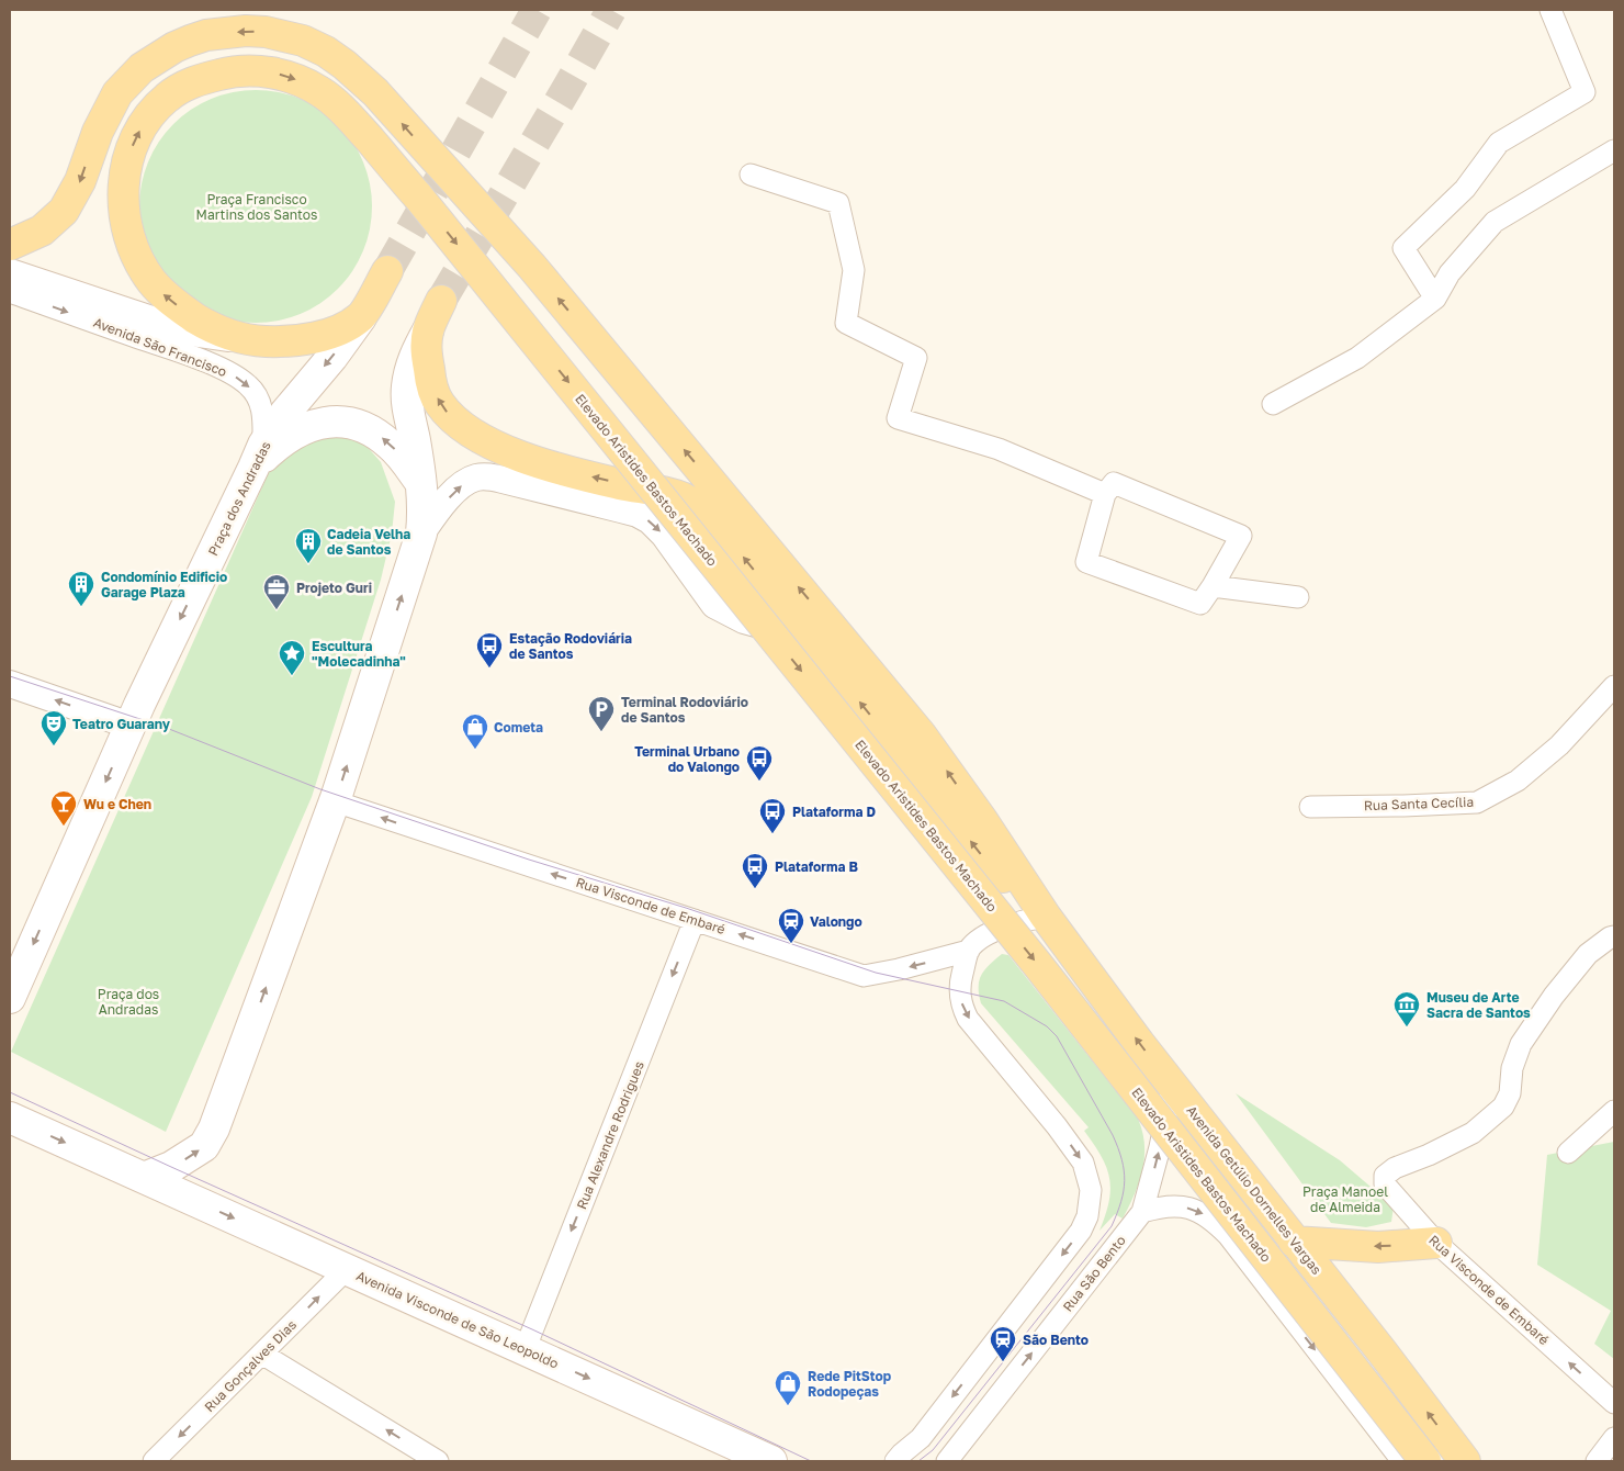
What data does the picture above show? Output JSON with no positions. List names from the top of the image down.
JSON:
{
  "streets": {
    "main road": [
      "Avenida São Francisco",
      "Elevado Aristides Bastos Machado",
      "Praça dos Andradas",
      "Avenida Getúlio Dornelles Vargas",
      "Avenida Visconde de São Leopoldo"
    ],
    "street": [
      "Rua Santa Cecília",
      "Rua Visconde de Embaré",
      "Rua Alexandre Rodrigues",
      "Rua São Bento",
      "Rua Gonçalves Dias"
    ]
  },
  "crossings": [
    ["Avenida São Francisco", "Elevado Aristides Bastos Machado"],
    ["Avenida São Francisco", "Praça dos Andradas"],
    ["Rua Visconde de Embaré", "Rua Alexandre Rodrigues"],
    ["Rua Visconde de Embaré", "Avenida Getúlio Dornelles Vargas"],
    ["Rua Alexandre Rodrigues", "Avenida Visconde de São Leopoldo"],
    ["Avenida Getúlio Dornelles Vargas", "Rua São Bento"],
    ["Avenida Visconde de São Leopoldo", "Rua Gonçalves Dias"]
  ],
  "one_way": [
    "Rua Visconde de Embaré",
    "Rua Alexandre Rodrigues",
    "Avenida Getúlio Dornelles Vargas",
    "Rua São Bento",
    "Avenida Visconde de São Leopoldo"
  ],
  "parks": ["Praça Francisco Martins dos Santos", "Praça dos Andradas", "Praça Manoel de Almeida"],
  "places": {
    "building": ["Cadeia Velha de Santos", "Condomínio Edificio Garage Plaza"],
    "office": ["Projeto Guri"],
    "bus stop": [
      "Estação Rodoviária de Santos",
      "Terminal Urbano do Valongo",
      "Plataforma D",
      "Plataforma B"
    ],
    "place": ["Escultura \"Molecadinha\""],
    "parking": ["Terminal Rodoviário de Santos"],
    "theatre": ["Teatro Guarany"],
    "shop": ["Cometa", "Rede PitStop Rodopeças"],
    "bar": ["Wu e Chen"],
    "station": ["Valongo", "São Bento"],
    "museum": ["Museu de Arte Sacra de Santos"]
  }
}
